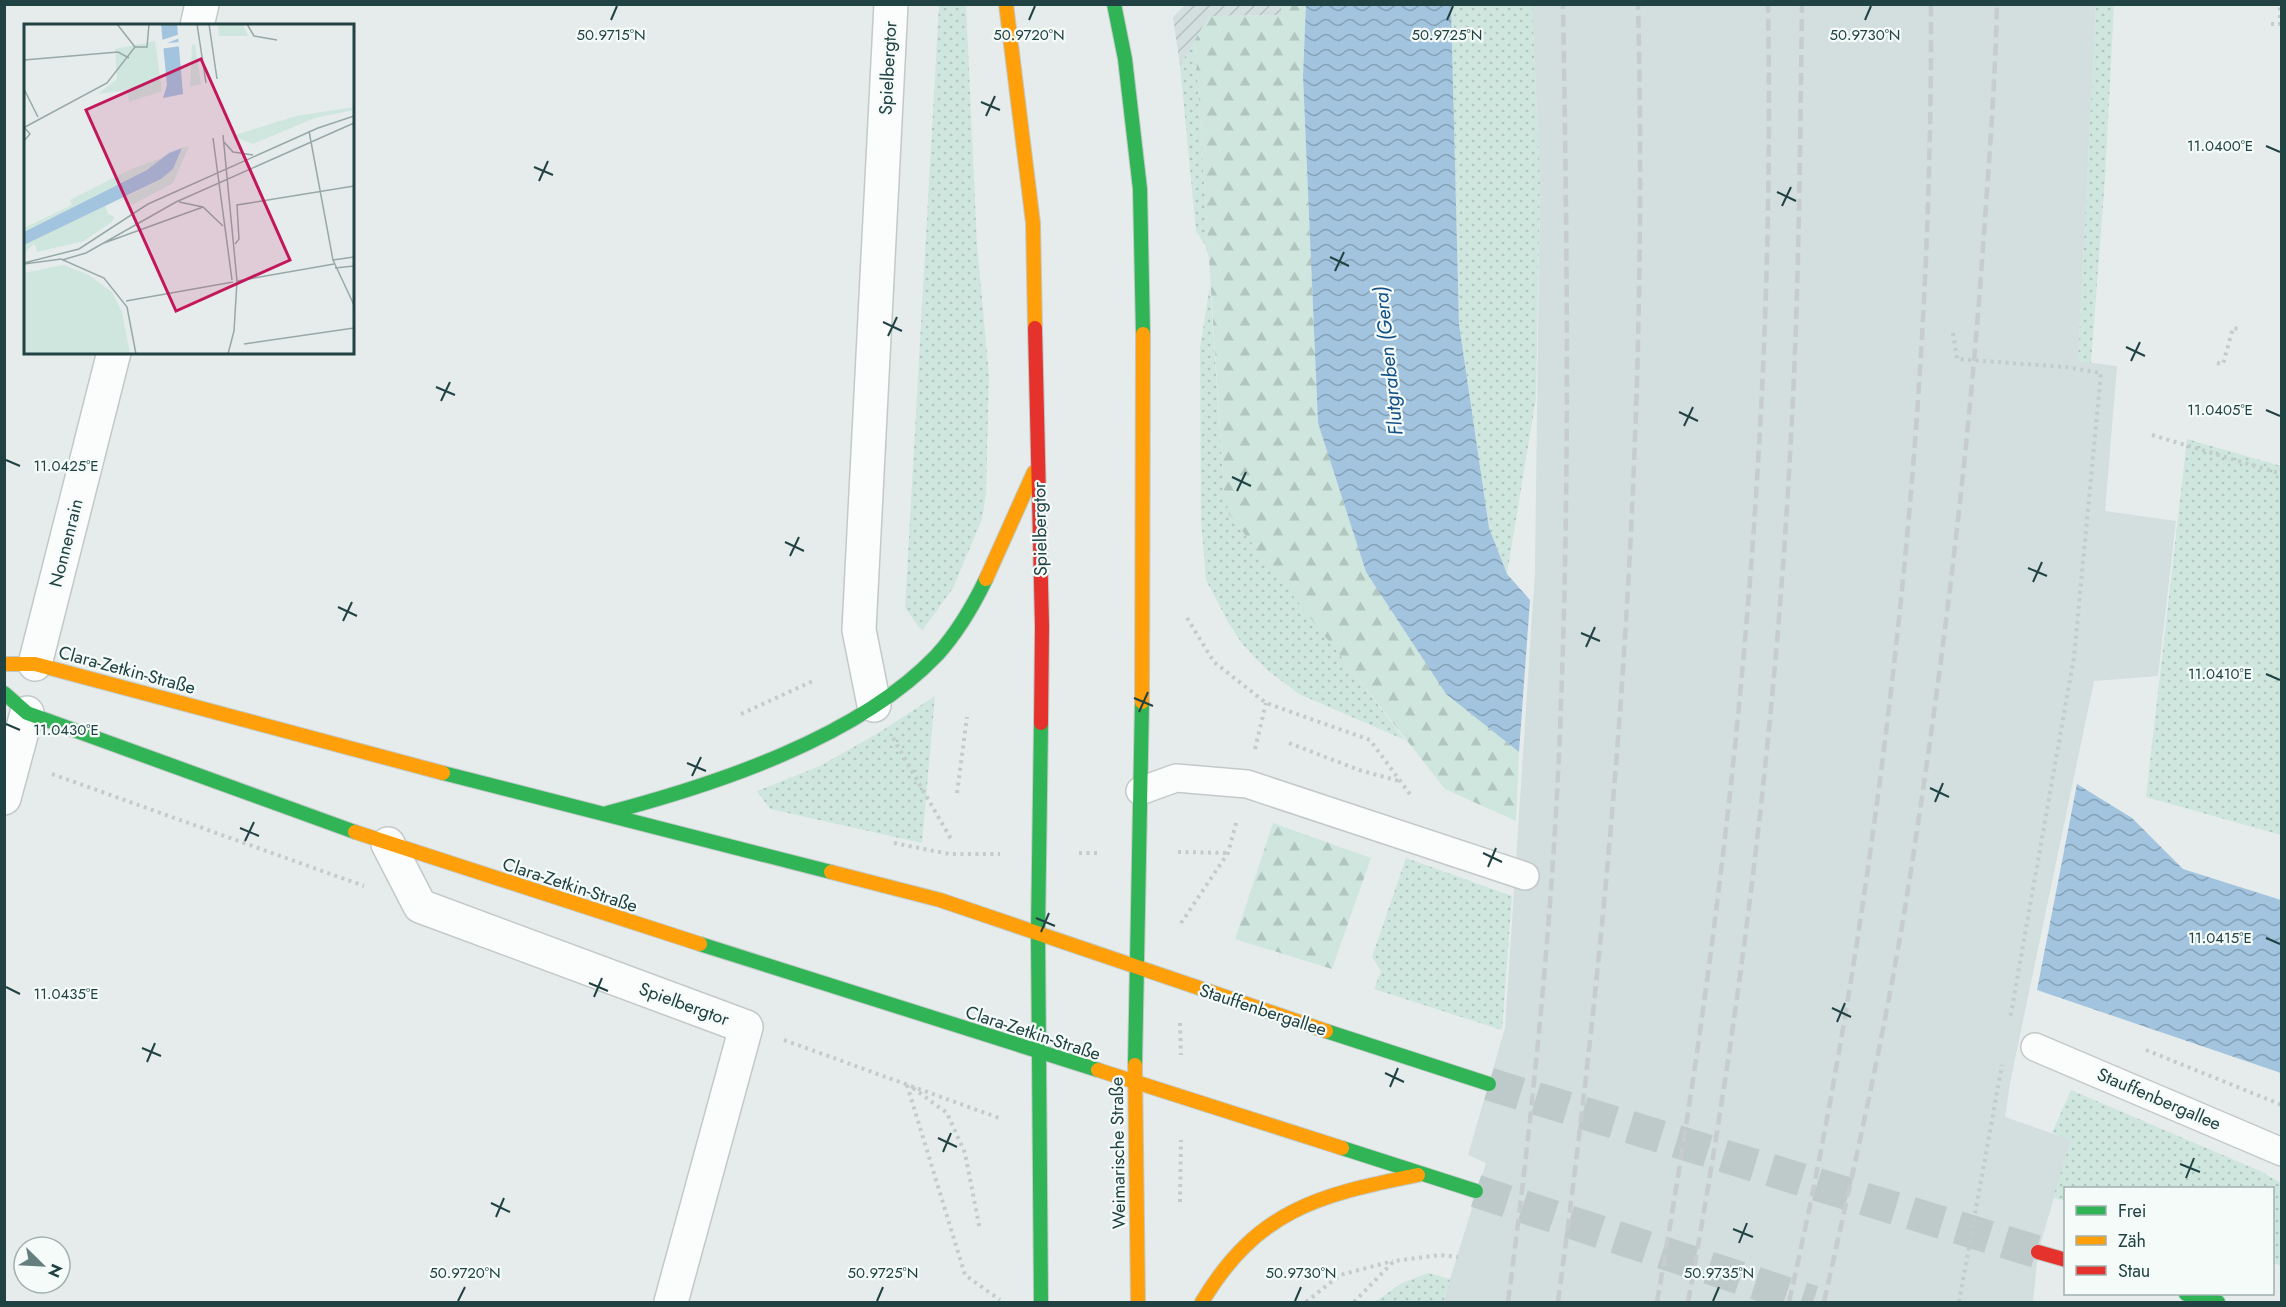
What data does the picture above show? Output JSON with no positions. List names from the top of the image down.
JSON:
{
  "streets": {
    "main road": [
      "Spielbergtor",
      "Clara-Zetkin-Straße",
      "Stauffenbergallee",
      "Weimarische Straße"
    ],
    "street": ["Nonnenrain"]
  },
  "crossings": [
    ["Spielbergtor", "Clara-Zetkin-Straße"],
    ["Spielbergtor", "Stauffenbergallee"],
    ["Nonnenrain", "Clara-Zetkin-Straße"],
    ["Clara-Zetkin-Straße", "Stauffenbergallee"],
    ["Clara-Zetkin-Straße", "Weimarische Straße"],
    ["Stauffenbergallee", "Weimarische Straße"]
  ],
  "water": ["Flutgraben (Gera)"],
  "legend": ["Frei", "Zäh", "Stau"],
  "north": "bottom right",
  "coordinates": [
    "50.9715°N",
    "50.9720°N",
    "50.9725°N",
    "50.9730°N",
    "11.0400°E",
    "11.0405°E",
    "11.0425°E",
    "11.0410°E",
    "11.0430°E",
    "11.0415°E",
    "11.0435°E",
    "50.9735°N"
  ]
}
